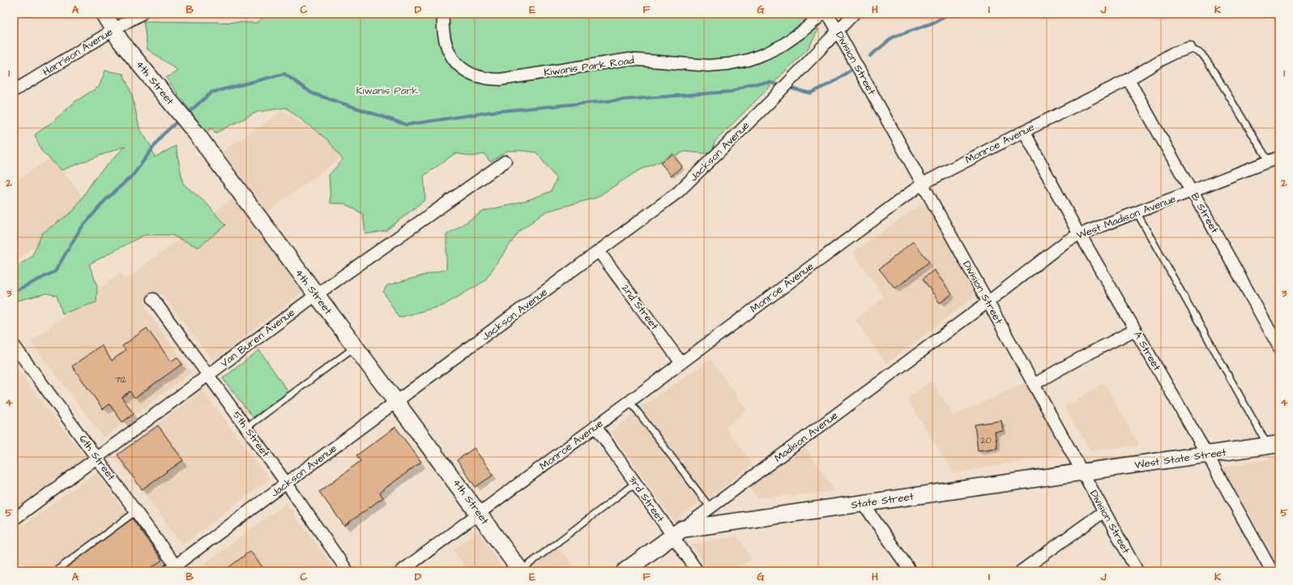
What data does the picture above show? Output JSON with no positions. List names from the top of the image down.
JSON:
{
  "streets": {
    "street": [
      "Harrison Avenue",
      "Division Street",
      "Kiwanis Park Road",
      "4th Street",
      "Monroe Avenue",
      "Jackson Avenue",
      "B Street",
      "West Madison Avenue",
      "2nd Street",
      "Van Buren Avenue",
      "A Street",
      "5th Street",
      "Madison Avenue",
      "6th Street",
      "West State Street",
      "3rd Street",
      "State Street"
    ]
  },
  "crossings": [
    ["Harrison Avenue", "4th Street"],
    ["Division Street", "Monroe Avenue"],
    ["Division Street", "Jackson Avenue"],
    ["Division Street", "West Madison Avenue"],
    ["Division Street", "Madison Avenue"],
    ["Division Street", "West State Street"],
    ["Division Street", "State Street"],
    ["4th Street", "Monroe Avenue"],
    ["4th Street", "Jackson Avenue"],
    ["4th Street", "Van Buren Avenue"],
    ["Monroe Avenue", "B Street"],
    ["Monroe Avenue", "2nd Street"],
    ["Monroe Avenue", "A Street"],
    ["Monroe Avenue", "3rd Street"],
    ["Jackson Avenue", "2nd Street"],
    ["Jackson Avenue", "5th Street"],
    ["Jackson Avenue", "6th Street"],
    ["B Street", "West Madison Avenue"],
    ["West Madison Avenue", "A Street"],
    ["West Madison Avenue", "Madison Avenue"],
    ["Van Buren Avenue", "5th Street"],
    ["Van Buren Avenue", "6th Street"],
    ["A Street", "West State Street"],
    ["Madison Avenue", "3rd Street"],
    ["Madison Avenue", "State Street"],
    ["West State Street", "State Street"],
    ["3rd Street", "State Street"]
  ],
  "parks": ["Kiwanis Park"],
  "house_numbers": ["712", "20"],
  "grid": {
    "columns": [
      "A",
      "B",
      "C",
      "D",
      "E",
      "F",
      "G",
      "H",
      "I",
      "J",
      "K"
    ],
    "rows": [
      "1",
      "2",
      "3",
      "4",
      "5"
    ]
  }
}
